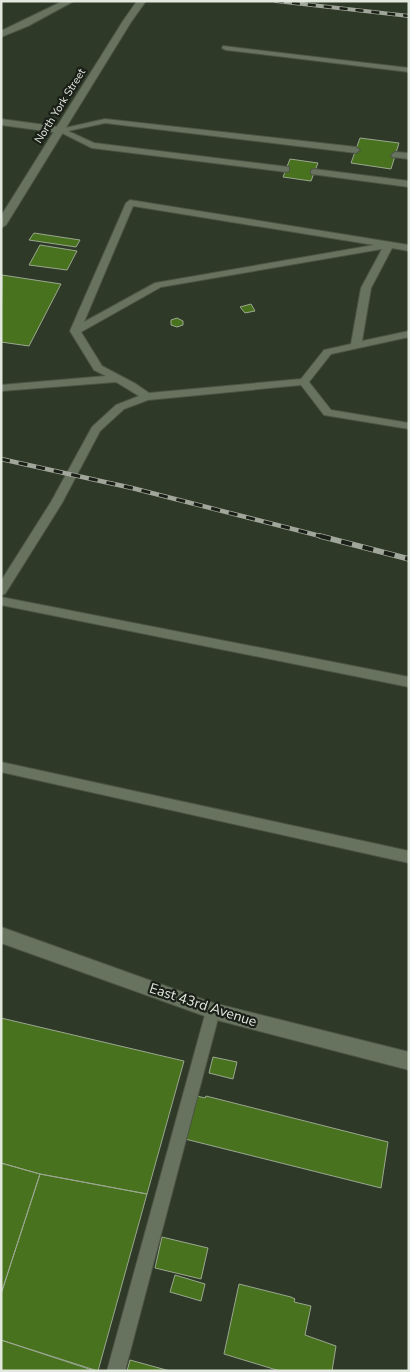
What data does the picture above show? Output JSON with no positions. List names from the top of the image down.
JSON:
{
  "streets": {
    "main road": ["North York Street", "East 43rd Avenue"]
  }
}
